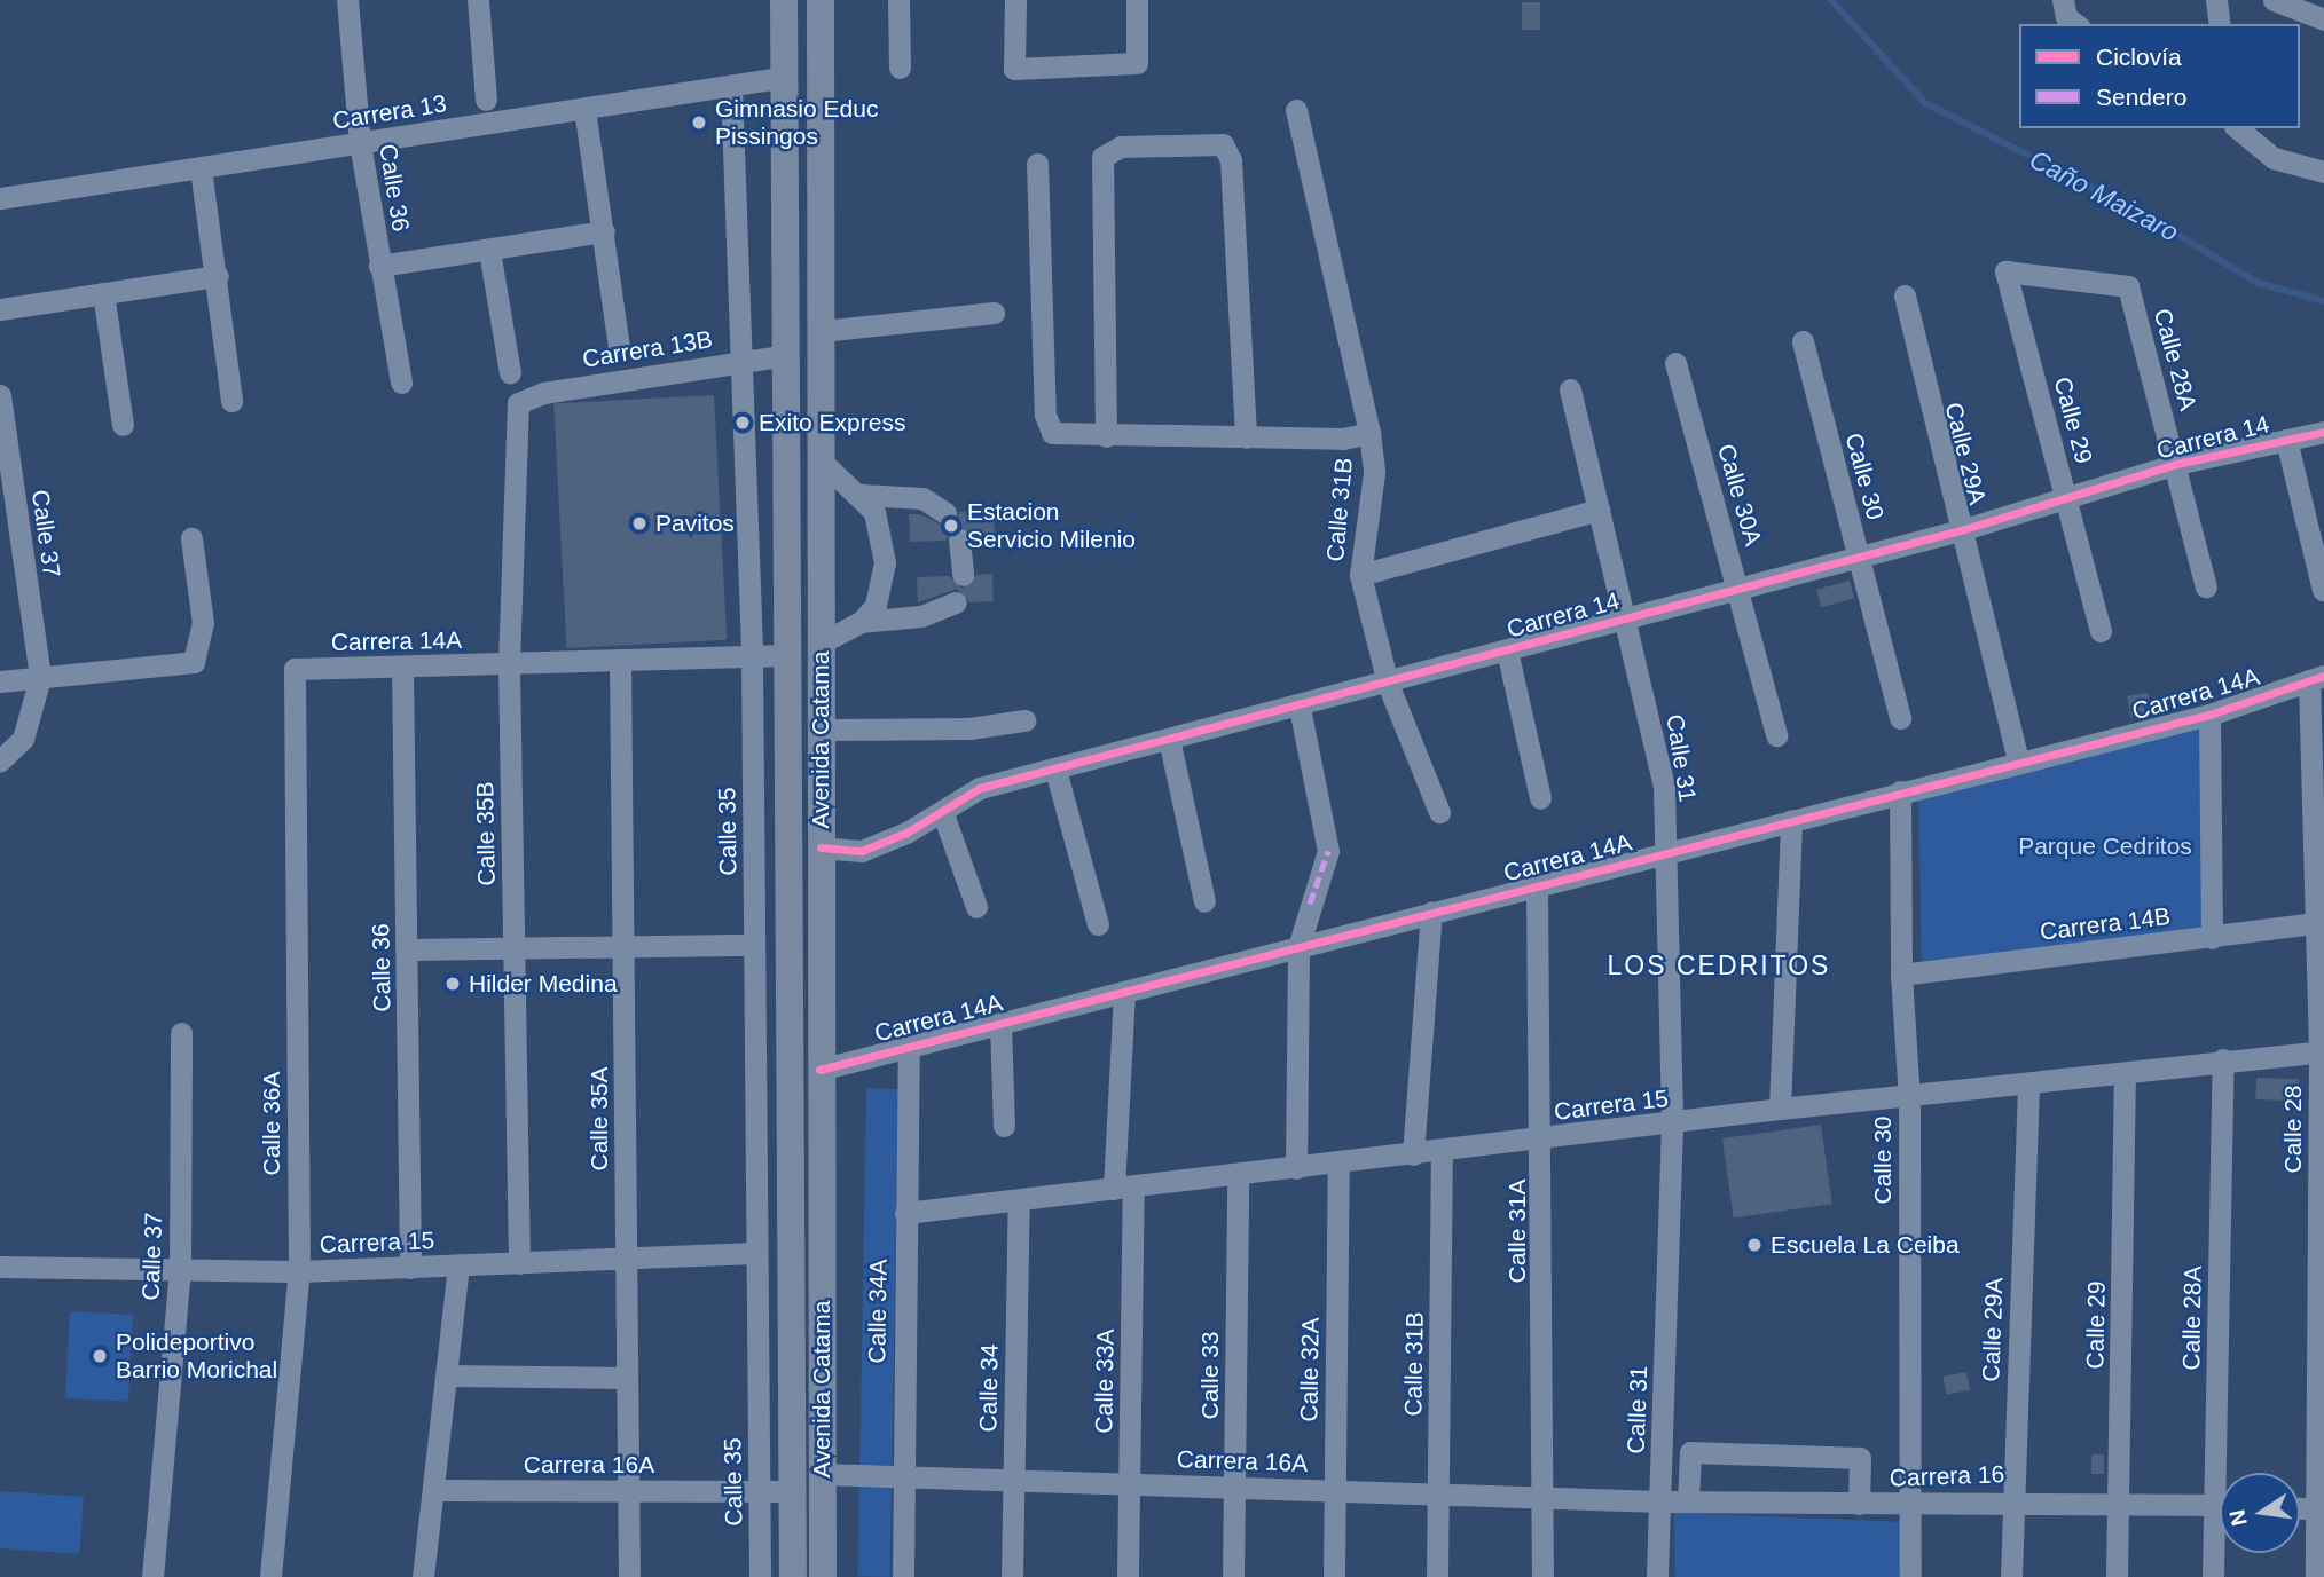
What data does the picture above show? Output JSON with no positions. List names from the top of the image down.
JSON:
{
  "streets": {
    "main road": ["Avenida Catama"],
    "street": [
      "Carrera 13",
      "Calle 36",
      "Carrera 13B",
      "Calle 28A",
      "Calle 29",
      "Carrera 14",
      "Calle 29A",
      "Calle 30",
      "Calle 30A",
      "Calle 31B",
      "Calle 37",
      "Carrera 14A",
      "Calle 31",
      "Calle 35",
      "Calle 35B",
      "Carrera 14B",
      "Carrera 15",
      "Calle 35A",
      "Calle 36A",
      "Calle 28",
      "Calle 31A",
      "Calle 34A",
      "Calle 32A",
      "Calle 33",
      "Calle 33A",
      "Calle 34",
      "Carrera 16A",
      "Carrera 16"
    ]
  },
  "crossings": [
    ["Carrera 13", "Calle 36"],
    ["Carrera 13", "Avenida Catama"],
    ["Carrera 13", "Calle 35"],
    ["Calle 36", "Carrera 14A"],
    ["Calle 36", "Carrera 15"],
    ["Carrera 13B", "Avenida Catama"],
    ["Carrera 13B", "Calle 35"],
    ["Carrera 13B", "Calle 35B"],
    ["Calle 28A", "Calle 29"],
    ["Calle 28A", "Carrera 14"],
    ["Calle 28A", "Carrera 15"],
    ["Calle 29", "Carrera 14"],
    ["Calle 29", "Carrera 15"],
    ["Calle 29", "Carrera 16"],
    ["Carrera 14", "Calle 29A"],
    ["Carrera 14", "Calle 30"],
    ["Carrera 14", "Calle 30A"],
    ["Carrera 14", "Calle 31B"],
    ["Carrera 14", "Avenida Catama"],
    ["Carrera 14", "Calle 31"],
    ["Calle 29A", "Carrera 14A"],
    ["Calle 29A", "Carrera 15"],
    ["Calle 29A", "Carrera 16"],
    ["Calle 30", "Carrera 14A"],
    ["Calle 30", "Carrera 14B"],
    ["Calle 30", "Carrera 15"],
    ["Calle 30", "Carrera 16"],
    ["Calle 31B", "Carrera 15"],
    ["Calle 31B", "Carrera 16A"],
    ["Calle 37", "Carrera 15"],
    ["Carrera 14A", "Avenida Catama"],
    ["Carrera 14A", "Calle 31"],
    ["Carrera 14A", "Calle 35"],
    ["Carrera 14A", "Calle 35B"],
    ["Carrera 14A", "Calle 35A"],
    ["Carrera 14A", "Calle 36A"],
    ["Carrera 14A", "Calle 28"],
    ["Carrera 14A", "Calle 31A"],
    ["Carrera 14A", "Calle 34A"],
    ["Carrera 14A", "Calle 33A"],
    ["Avenida Catama", "Carrera 16A"],
    ["Calle 31", "Carrera 15"],
    ["Calle 31", "Carrera 16A"],
    ["Calle 31", "Carrera 16"],
    ["Calle 35", "Carrera 15"],
    ["Calle 35", "Carrera 16A"],
    ["Calle 35B", "Carrera 15"],
    ["Carrera 14B", "Calle 28"],
    ["Carrera 15", "Calle 35A"],
    ["Carrera 15", "Calle 36A"],
    ["Carrera 15", "Calle 28"],
    ["Carrera 15", "Calle 31A"],
    ["Carrera 15", "Calle 34A"],
    ["Carrera 15", "Calle 32A"],
    ["Carrera 15", "Calle 33"],
    ["Carrera 15", "Calle 33A"],
    ["Carrera 15", "Calle 34"],
    ["Calle 35A", "Carrera 16A"],
    ["Calle 31A", "Carrera 16A"],
    ["Calle 34A", "Carrera 16A"],
    ["Calle 32A", "Carrera 16A"],
    ["Calle 33", "Carrera 16A"],
    ["Calle 33A", "Carrera 16A"],
    ["Calle 34", "Carrera 16A"],
    ["Carrera 16A", "Carrera 16"]
  ],
  "districts": ["LOS CEDRITOS"],
  "water": ["Caño Maizaro"],
  "parks": ["Parque Cedritos"],
  "places": [
    "Gimnasio Educ Pissingos",
    "Exito Express",
    "Pavitos",
    "Estacion Servicio Milenio",
    "Hilder Medina",
    "Escuela La Ceiba",
    "Polideportivo Barrio Morichal"
  ],
  "legend": ["Ciclovía", "Sendero"],
  "north": "left"
}
